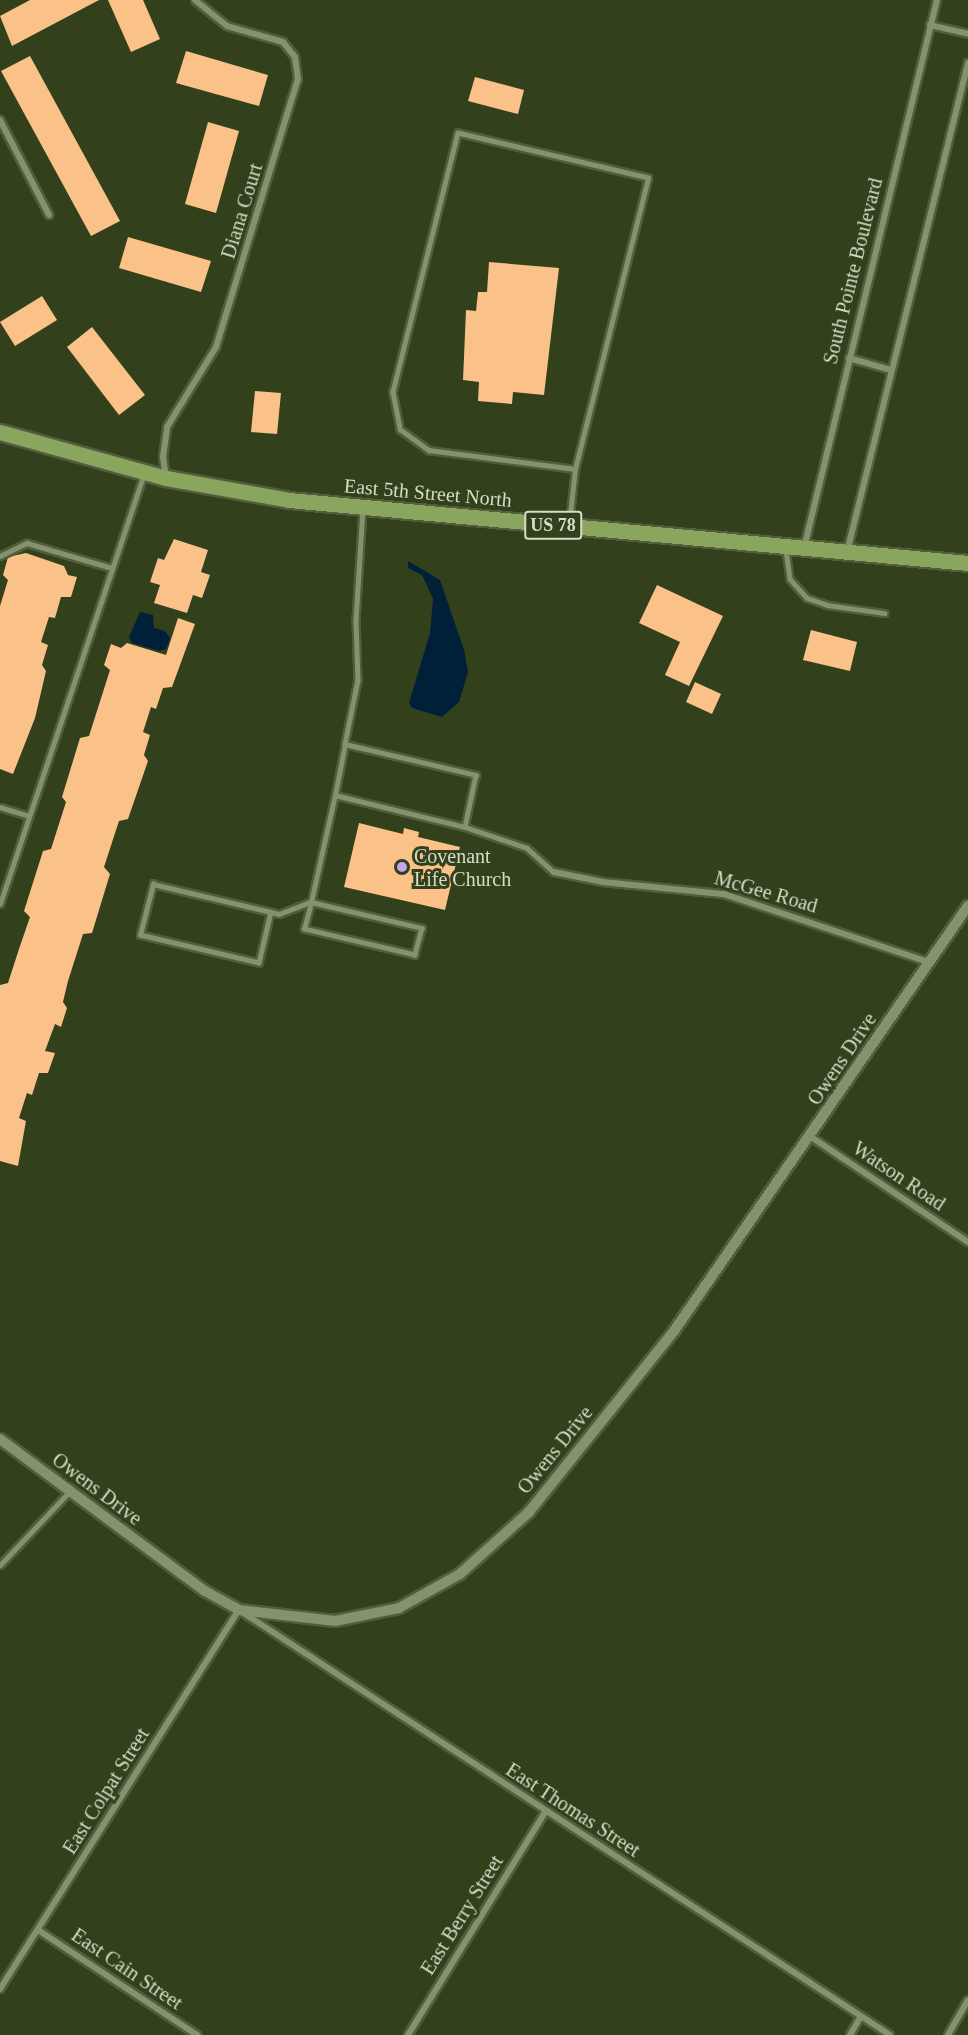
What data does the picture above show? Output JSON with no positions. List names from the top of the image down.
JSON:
{
  "streets": {
    "main road": ["East 5th Street North", "US 78"],
    "street": [
      "Diana Court",
      "South Pointe Boulevard",
      "McGee Road",
      "Owens Drive",
      "Watson Road",
      "East Colpat Street",
      "East Thomas Street",
      "East Berry Street",
      "East Cain Street"
    ]
  },
  "crossings": [
    ["Diana Court", "East 5th Street North"],
    ["South Pointe Boulevard", "East 5th Street North"],
    ["McGee Road", "Owens Drive"],
    ["Owens Drive", "Watson Road"],
    ["Owens Drive", "East Colpat Street"],
    ["Owens Drive", "East Thomas Street"],
    ["East Colpat Street", "East Thomas Street"],
    ["East Colpat Street", "East Cain Street"],
    ["East Thomas Street", "East Berry Street"]
  ],
  "places": ["Covenant Life Church"]
}
